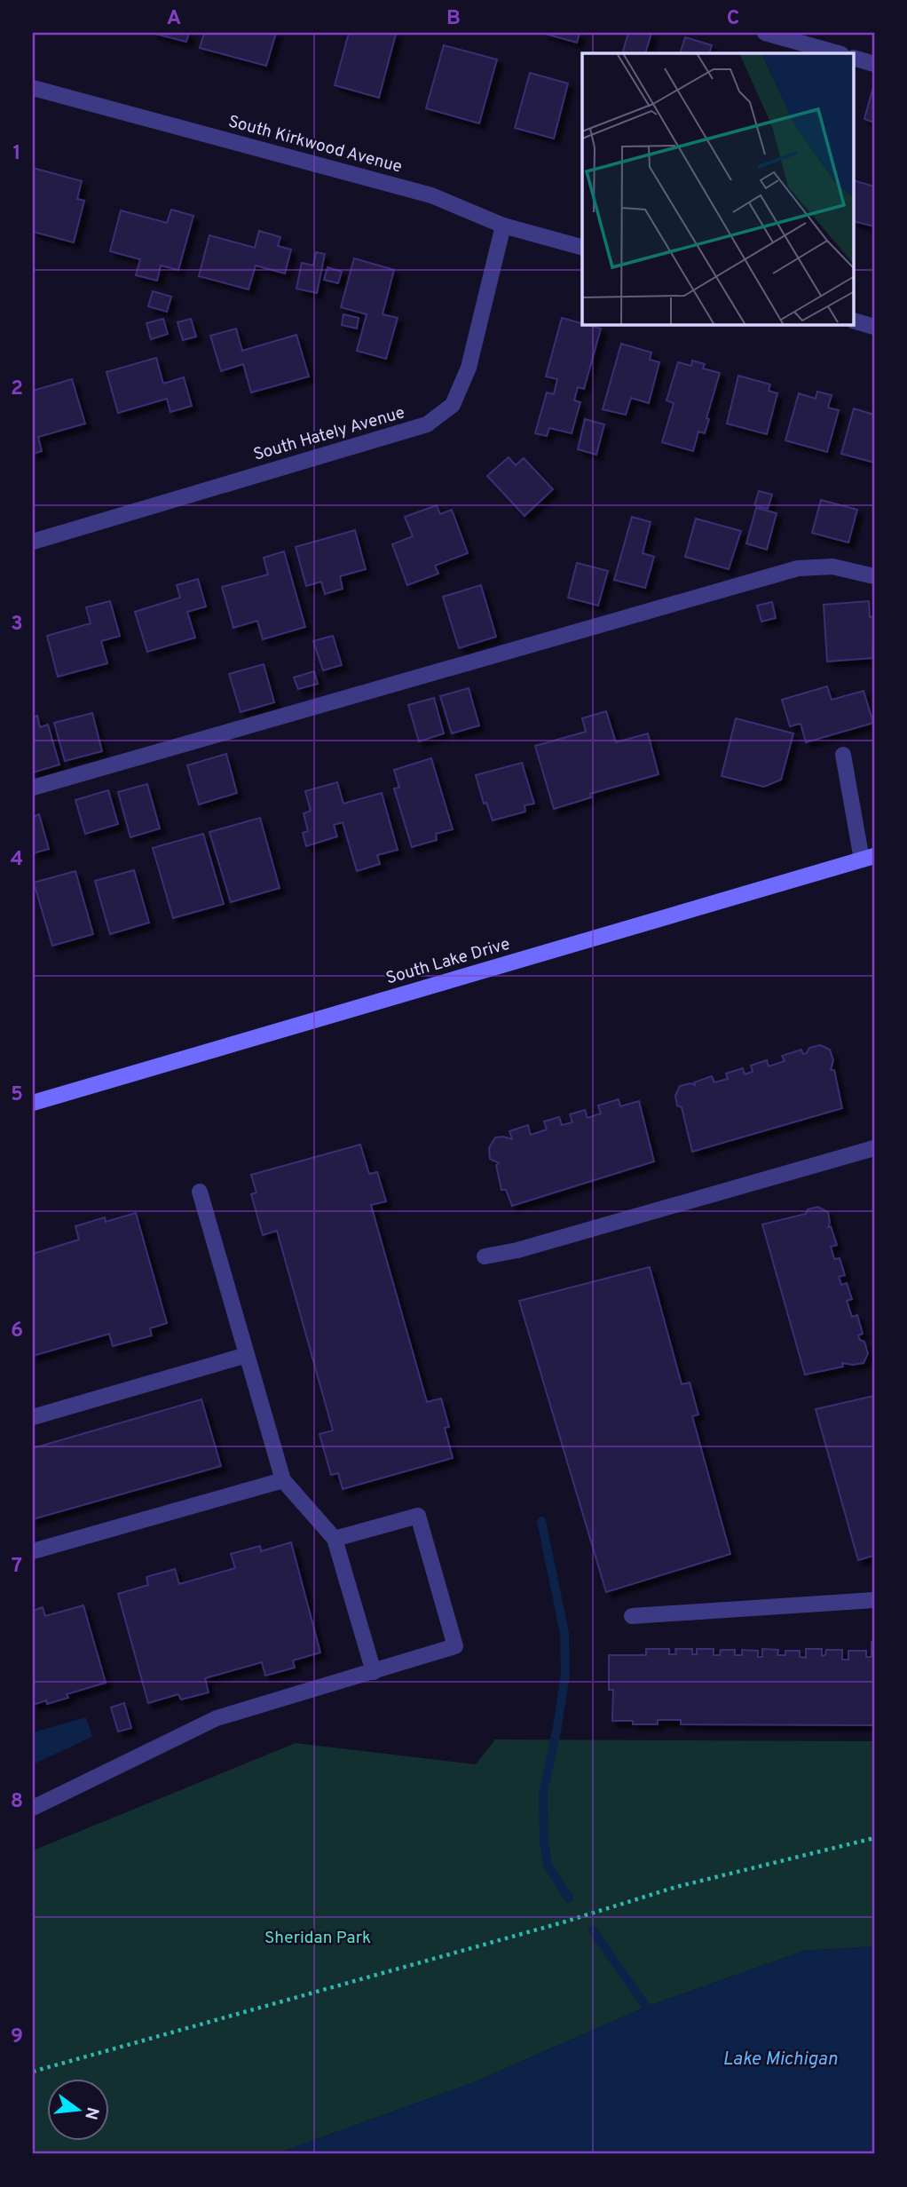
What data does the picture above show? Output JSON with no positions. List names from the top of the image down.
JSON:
{
  "streets": {
    "main road": ["South Lake Drive"],
    "street": ["South Kirkwood Avenue", "South Hately Avenue"]
  },
  "crossings": [
    ["South Kirkwood Avenue", "South Hately Avenue"]
  ],
  "water": ["Lake Michigan"],
  "parks": ["Sheridan Park"],
  "north": "right",
  "grid": {
    "columns": ["A", "B", "C"],
    "rows": [
      "1",
      "2",
      "3",
      "4",
      "5",
      "6",
      "7",
      "8",
      "9"
    ]
  }
}
